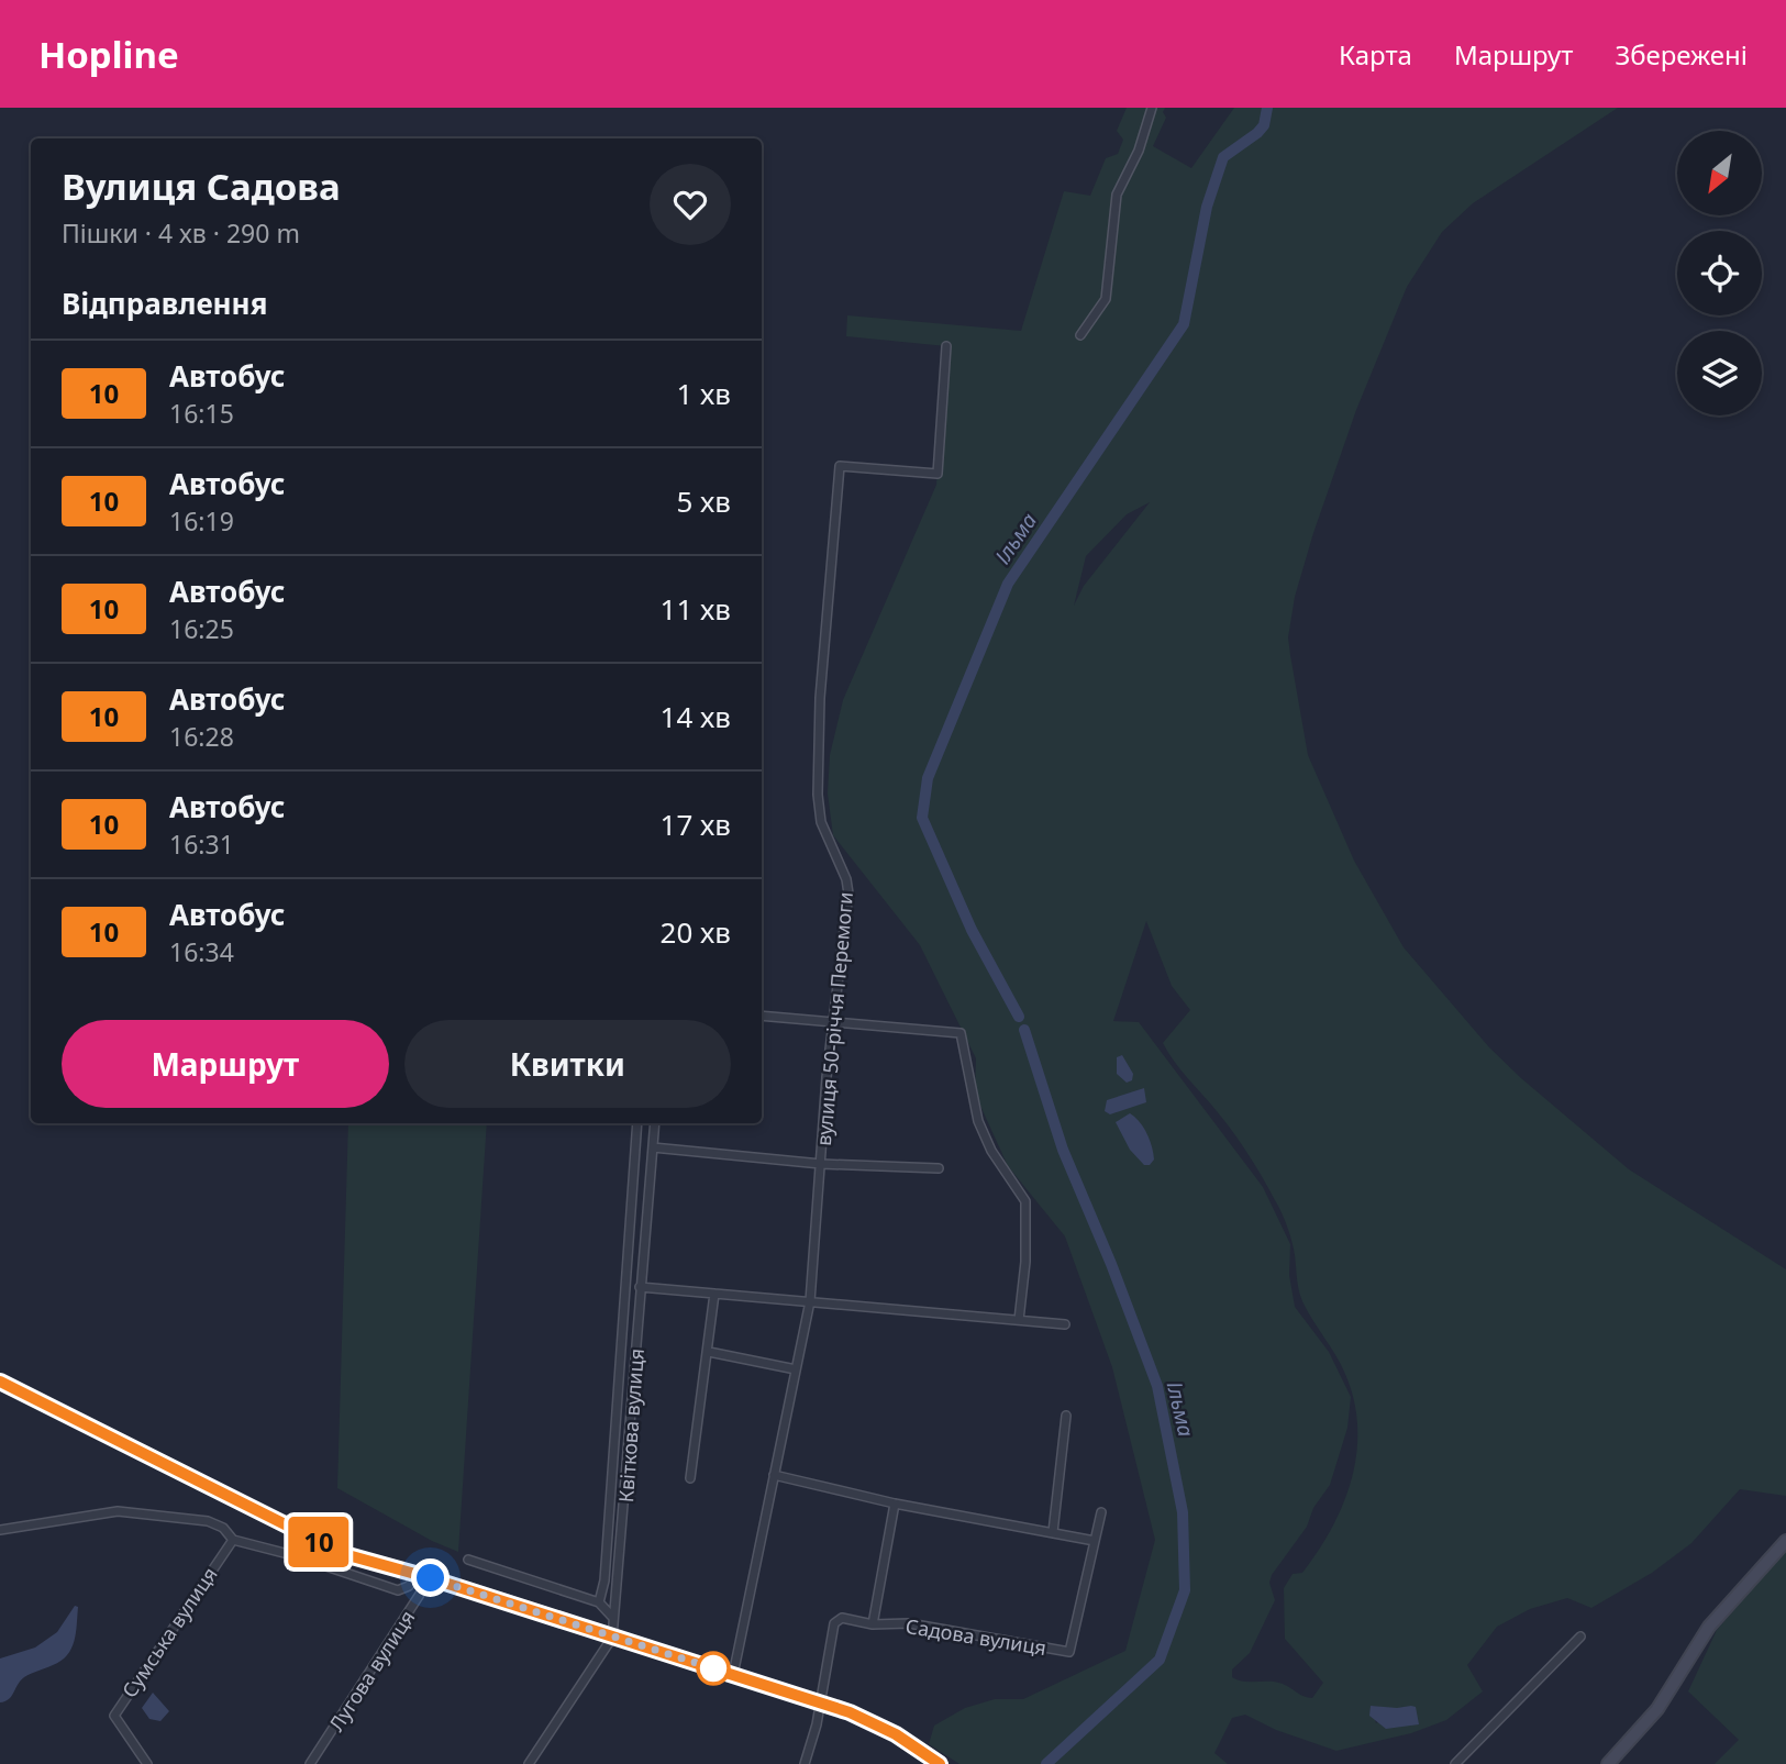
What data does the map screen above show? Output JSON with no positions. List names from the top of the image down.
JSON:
{
  "streets": {
    "street": [
      "вулиця 50-річчя Перемоги",
      "Квіткова вулиця",
      "Сумська вулиця",
      "Садова вулиця",
      "Лугова вулиця"
    ]
  },
  "water": ["Ільма"],
  "lines": ["bus line 10"],
  "north": "bottom left",
  "page": {
    "header": "Hopline",
    "nav": ["Карта", "Маршрут", "Збережені"],
    "on_map": "10",
    "heading": [
      ["Вулиця Садова", "Пішки · 4 хв · 290 m"],
      "Відправлення"
    ],
    "list": [
      {
        "mark": "10",
        "name": "Автобус",
        "note": "16:15",
        "value": "1 хв"
      },
      {
        "mark": "10",
        "name": "Автобус",
        "note": "16:19",
        "value": "5 хв"
      },
      {
        "mark": "10",
        "name": "Автобус",
        "note": "16:25",
        "value": "11 хв"
      },
      {
        "mark": "10",
        "name": "Автобус",
        "note": "16:28",
        "value": "14 хв"
      },
      {
        "mark": "10",
        "name": "Автобус",
        "note": "16:31",
        "value": "17 хв"
      },
      {
        "mark": "10",
        "name": "Автобус",
        "note": "16:34",
        "value": "20 хв"
      }
    ],
    "buttons": ["Маршрут", "Квитки"]
  }
}
